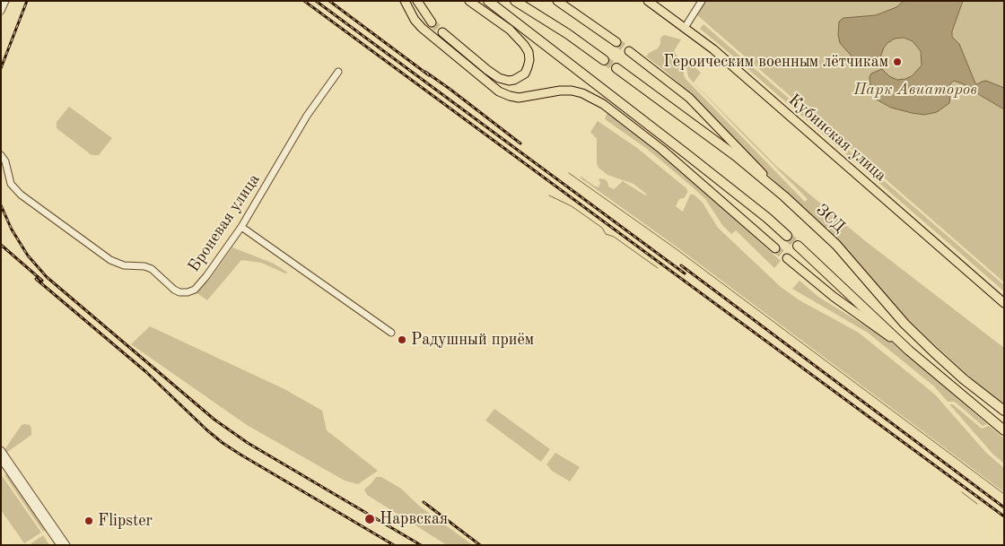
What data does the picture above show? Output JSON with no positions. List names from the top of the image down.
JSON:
{
  "streets": {
    "highway": ["ЗСД"],
    "main road": ["Кубинская улица"],
    "street": ["Броневая улица"]
  },
  "parks": ["Парк Авиаторов"],
  "places": [
    "Героическим военным лётчикам",
    "Радушный приём",
    "Нарвская",
    "Flipster"
  ]
}
